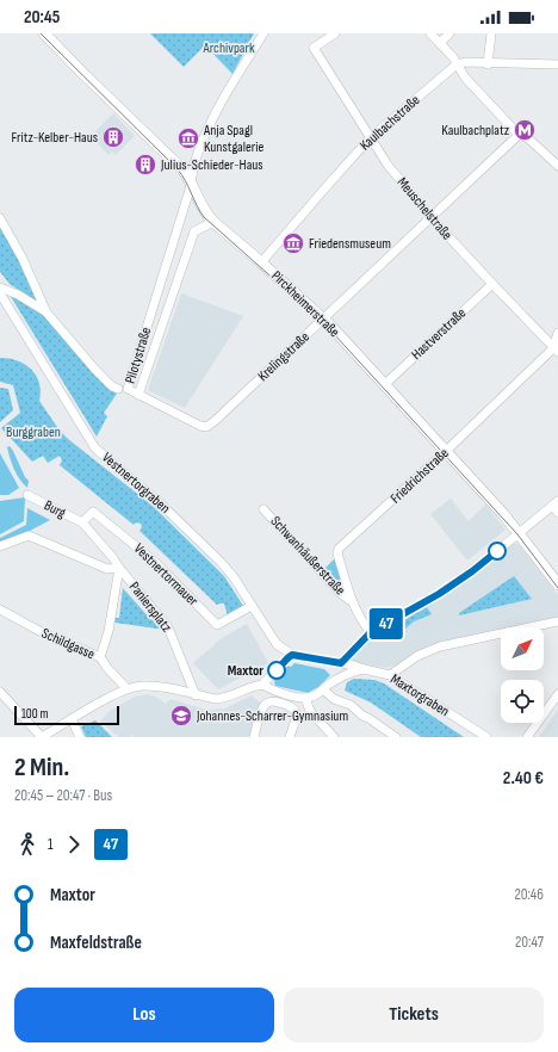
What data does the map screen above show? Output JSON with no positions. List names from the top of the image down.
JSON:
{
  "streets": {
    "main road": ["Pirckheimerstraße"],
    "street": [
      "Kaulbachstraße",
      "Meuschelstraße",
      "Hastverstraße",
      "Pilotystraße",
      "Krelingstraße",
      "Friedrichstraße",
      "Vestnertorgraben",
      "Burg",
      "Schwanhäußerstraße",
      "Vestnertormauer",
      "Paniersplatz",
      "Schildgasse",
      "Maxtorgraben"
    ]
  },
  "crossings": [
    ["Kaulbachstraße", "Meuschelstraße"],
    ["Kaulbachstraße", "Pirckheimerstraße"],
    ["Meuschelstraße", "Hastverstraße"],
    ["Meuschelstraße", "Krelingstraße"],
    ["Meuschelstraße", "Friedrichstraße"],
    ["Pirckheimerstraße", "Hastverstraße"],
    ["Pirckheimerstraße", "Pilotystraße"],
    ["Pirckheimerstraße", "Krelingstraße"],
    ["Pirckheimerstraße", "Friedrichstraße"],
    ["Pilotystraße", "Krelingstraße"],
    ["Friedrichstraße", "Schwanhäußerstraße"],
    ["Vestnertorgraben", "Vestnertormauer"],
    ["Vestnertorgraben", "Maxtorgraben"],
    ["Burg", "Vestnertormauer"],
    ["Paniersplatz", "Schildgasse"]
  ],
  "parks": ["Archivpark", "Burggraben"],
  "places": {
    "metro station": ["Kaulbachplatz"],
    "building": ["Fritz-Kelber-Haus", "Julius-Schieder-Haus"],
    "museum": ["Anja Spagl Kunstgalerie", "Friedensmuseum"],
    "other": ["Maxtor"],
    "school or university": ["Johannes-Scharrer-Gymnasium"]
  },
  "lines": ["bus line 47"],
  "scale_bar": "100 m",
  "north": "top right",
  "page": {
    "status": "20:45",
    "on_map": "47",
    "scale": "100 m",
    "heading": ["2 Min.", "20:45 – 20:47 · Bus", "2.40 €"],
    "legs": ["1", "47"],
    "list": [
      {
        "name": "Maxtor",
        "value": "20:46"
      },
      {
        "name": "Maxfeldstraße",
        "value": "20:47"
      }
    ],
    "buttons": ["Los", "Tickets"]
  }
}
